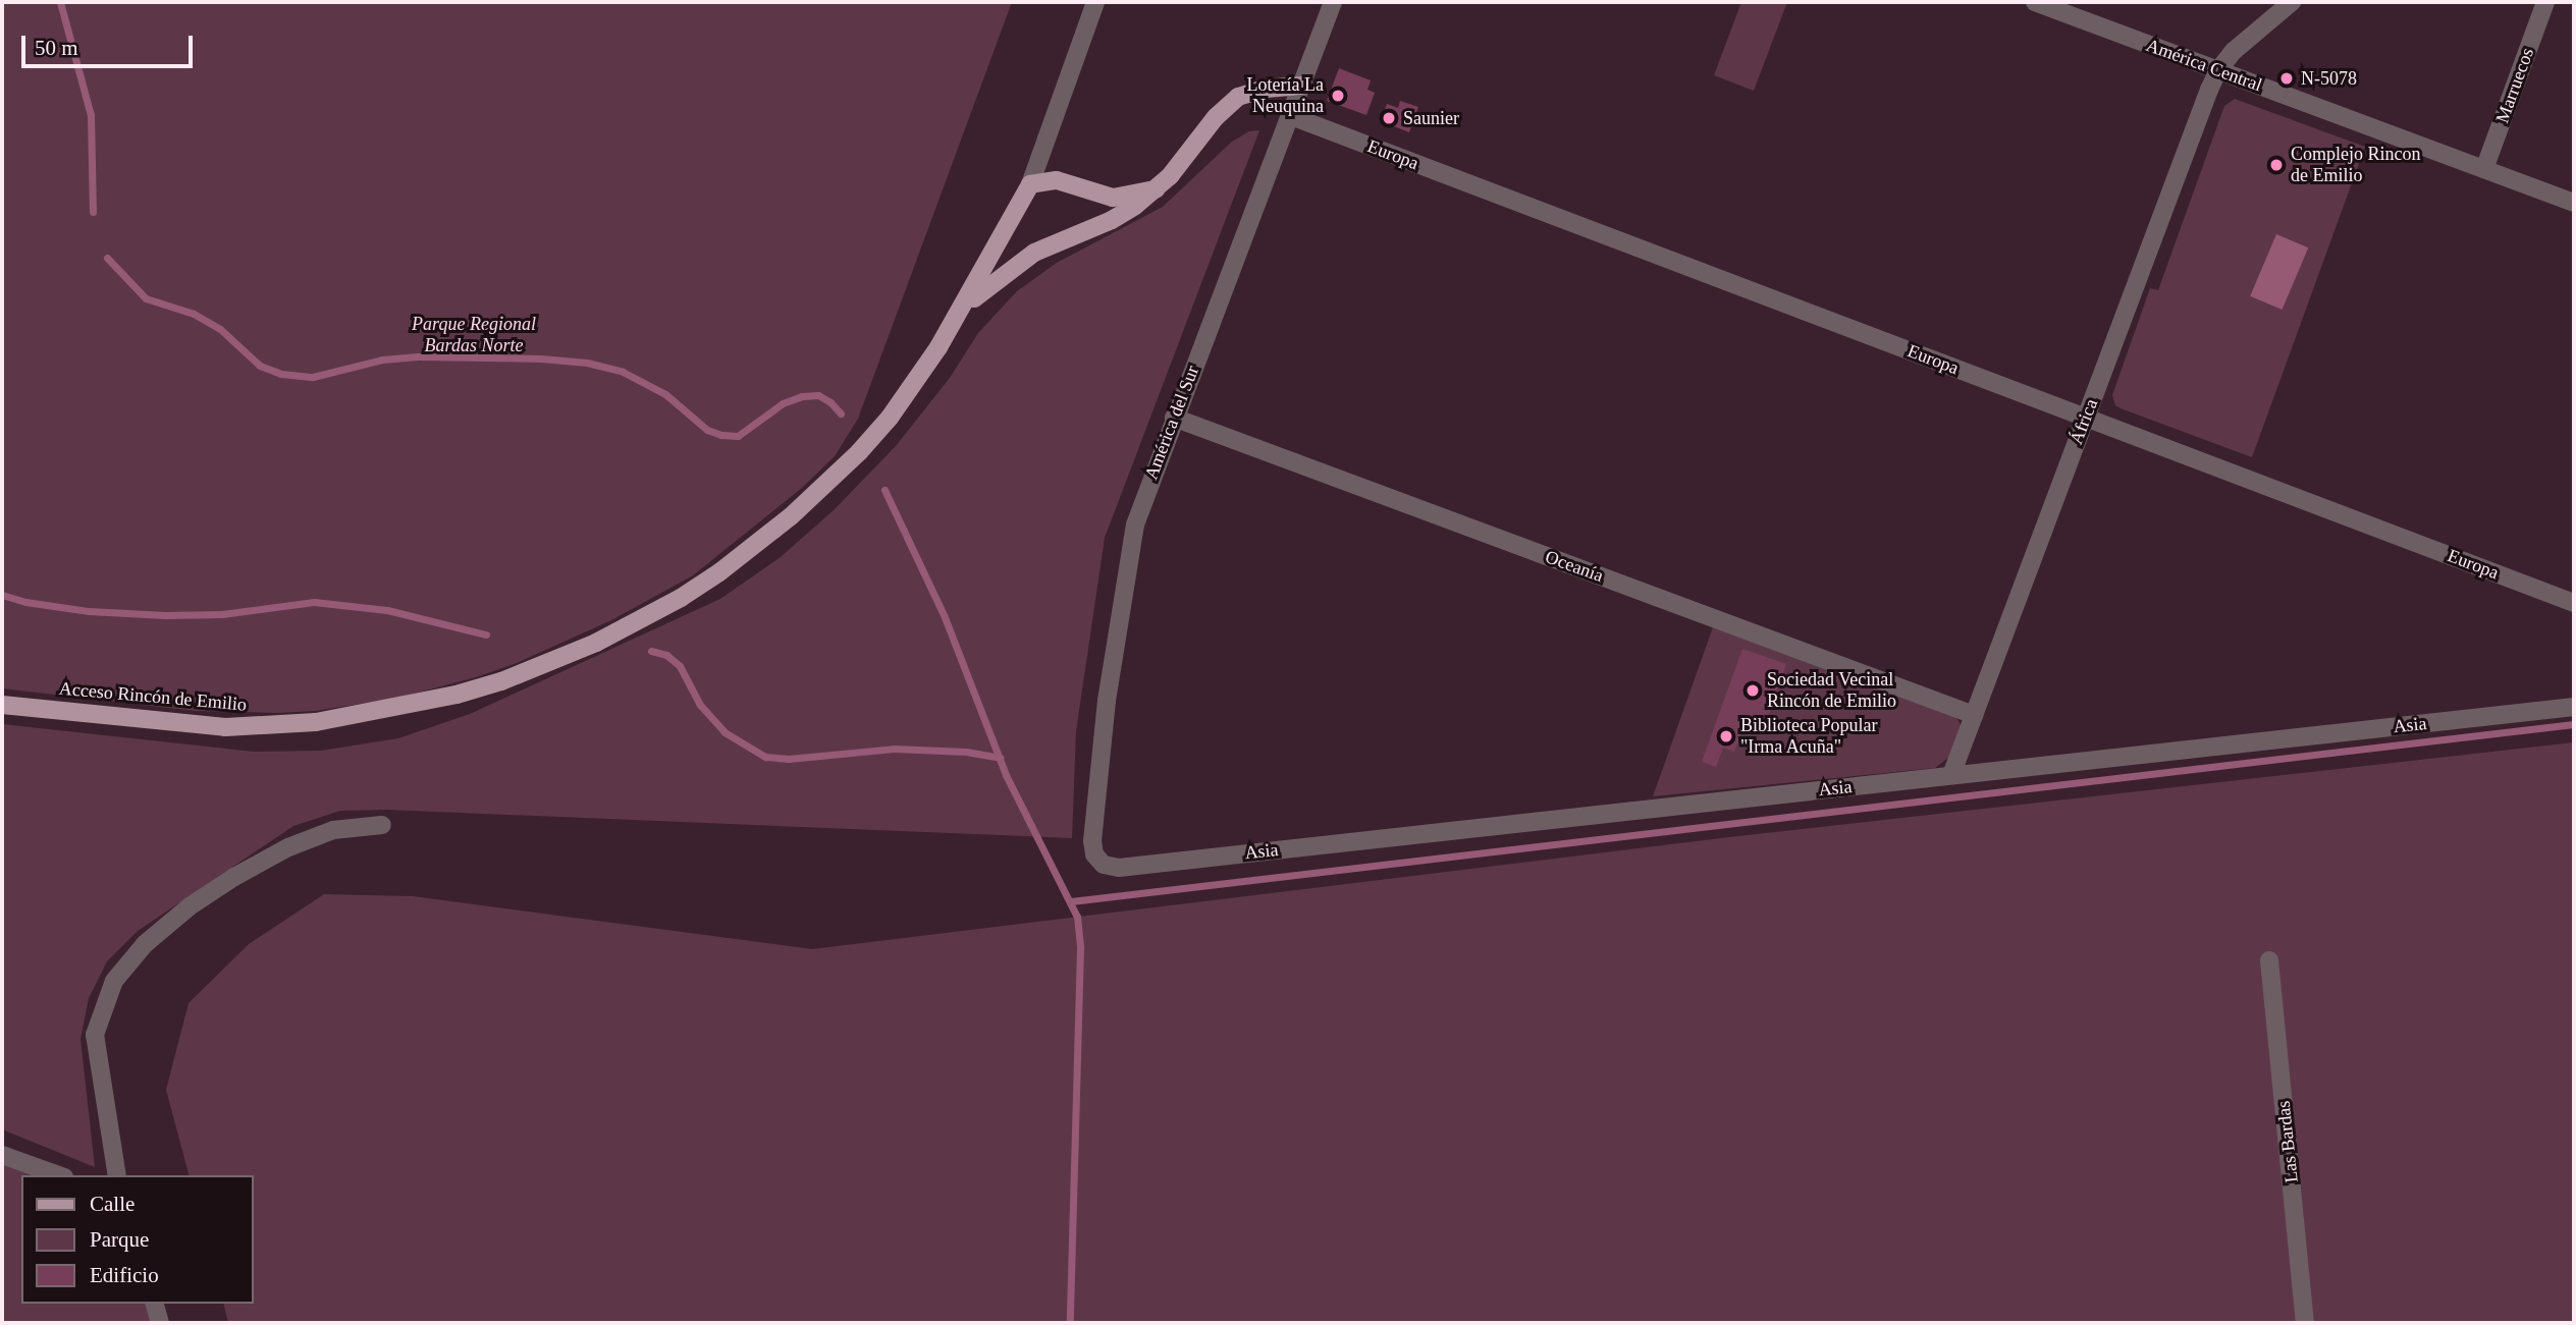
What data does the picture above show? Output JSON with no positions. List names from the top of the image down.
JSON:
{
  "streets": {
    "main road": ["Acceso Rincón de Emilio"],
    "street": [
      "América Central",
      "Marruecos",
      "Europa",
      "África",
      "América del Sur",
      "Oceanía",
      "Asia",
      "Las Bardas"
    ]
  },
  "crossings": [
    ["América Central", "Marruecos"],
    ["América Central", "África"],
    ["Europa", "África"],
    ["Europa", "América del Sur"],
    ["África", "Oceanía"],
    ["África", "Asia"],
    ["América del Sur", "Oceanía"],
    ["América del Sur", "Acceso Rincón de Emilio"],
    ["América del Sur", "Asia"]
  ],
  "parks": ["Parque Regional Bardas Norte"],
  "places": [
    "N-5078",
    "Lotería La Neuquina",
    "Saunier",
    "Complejo Rincon de Emilio",
    "Sociedad Vecinal Rincón de Emilio",
    "Biblioteca Popular \"Irma Acuña\""
  ],
  "legend": ["Calle", "Parque", "Edificio"],
  "scale_bar": "50 m"
}
